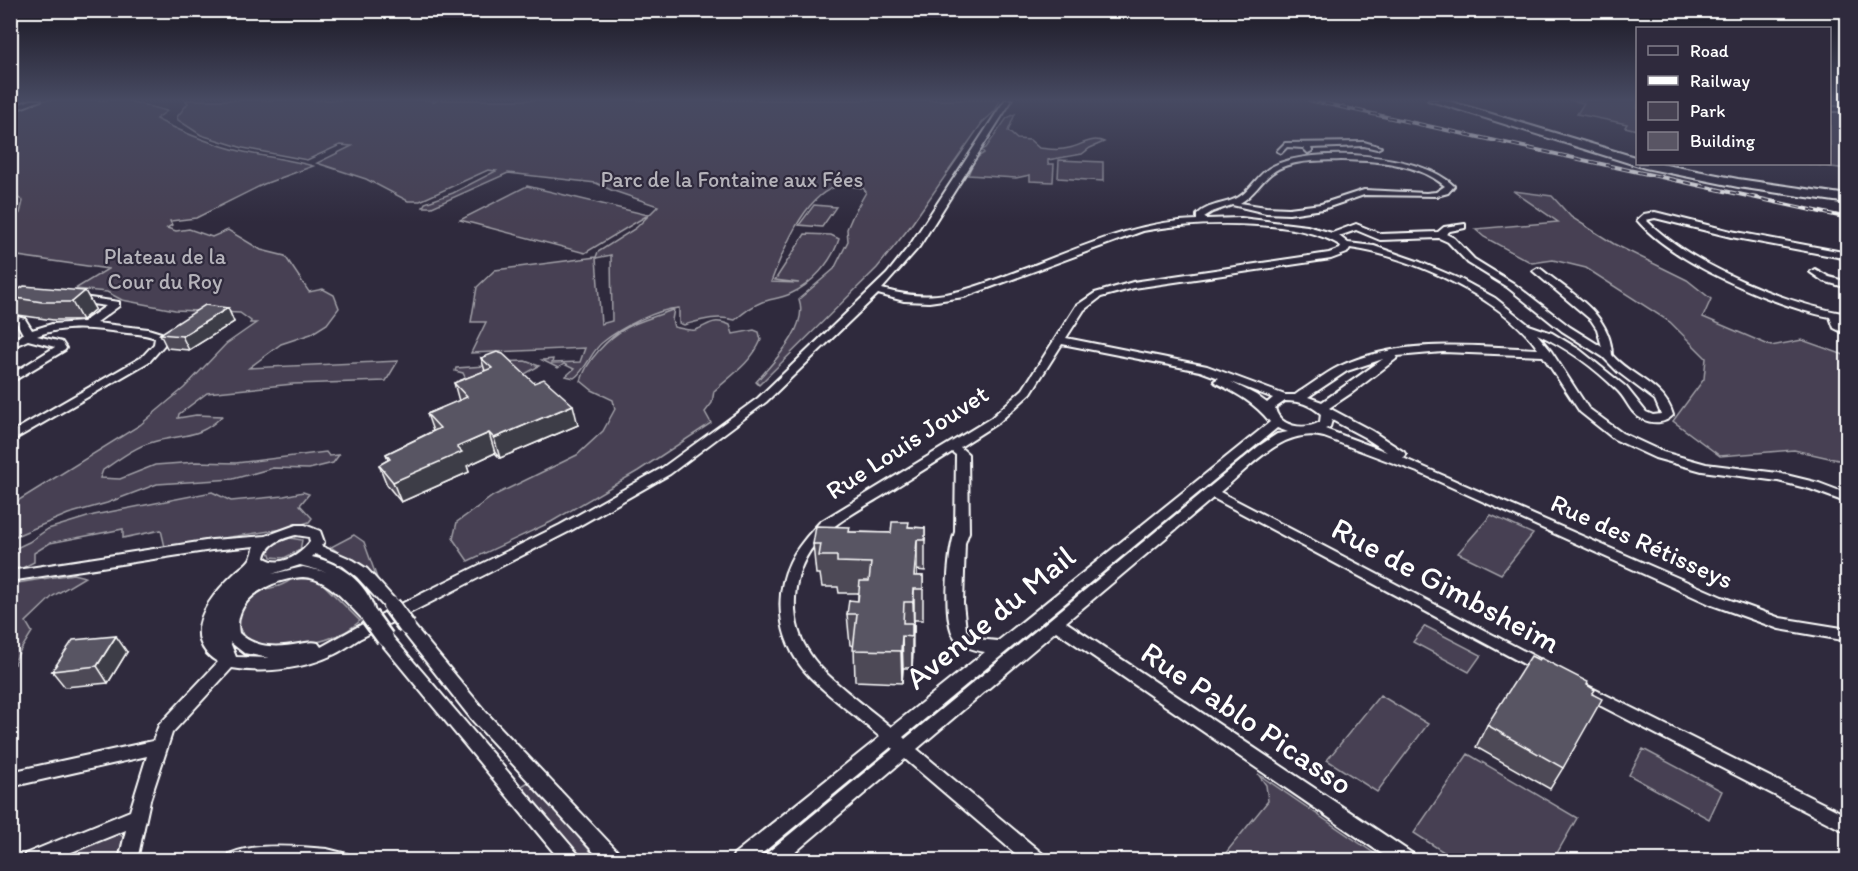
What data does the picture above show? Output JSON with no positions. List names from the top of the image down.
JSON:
{
  "streets": {
    "street": [
      "Rue Louis Jouvet",
      "Rue des Rétisseys",
      "Rue de Gimbsheim",
      "Avenue du Mail",
      "Rue Pablo Picasso"
    ]
  },
  "crossings": [
    ["Rue Louis Jouvet", "Avenue du Mail"],
    ["Rue des Rétisseys", "Avenue du Mail"],
    ["Rue de Gimbsheim", "Avenue du Mail"],
    ["Avenue du Mail", "Rue Pablo Picasso"]
  ],
  "parks": ["Parc de la Fontaine aux Fées", "Plateau de la Cour du Roy"],
  "legend": [
    "Road",
    "Railway",
    "Park",
    "Building"
  ]
}
